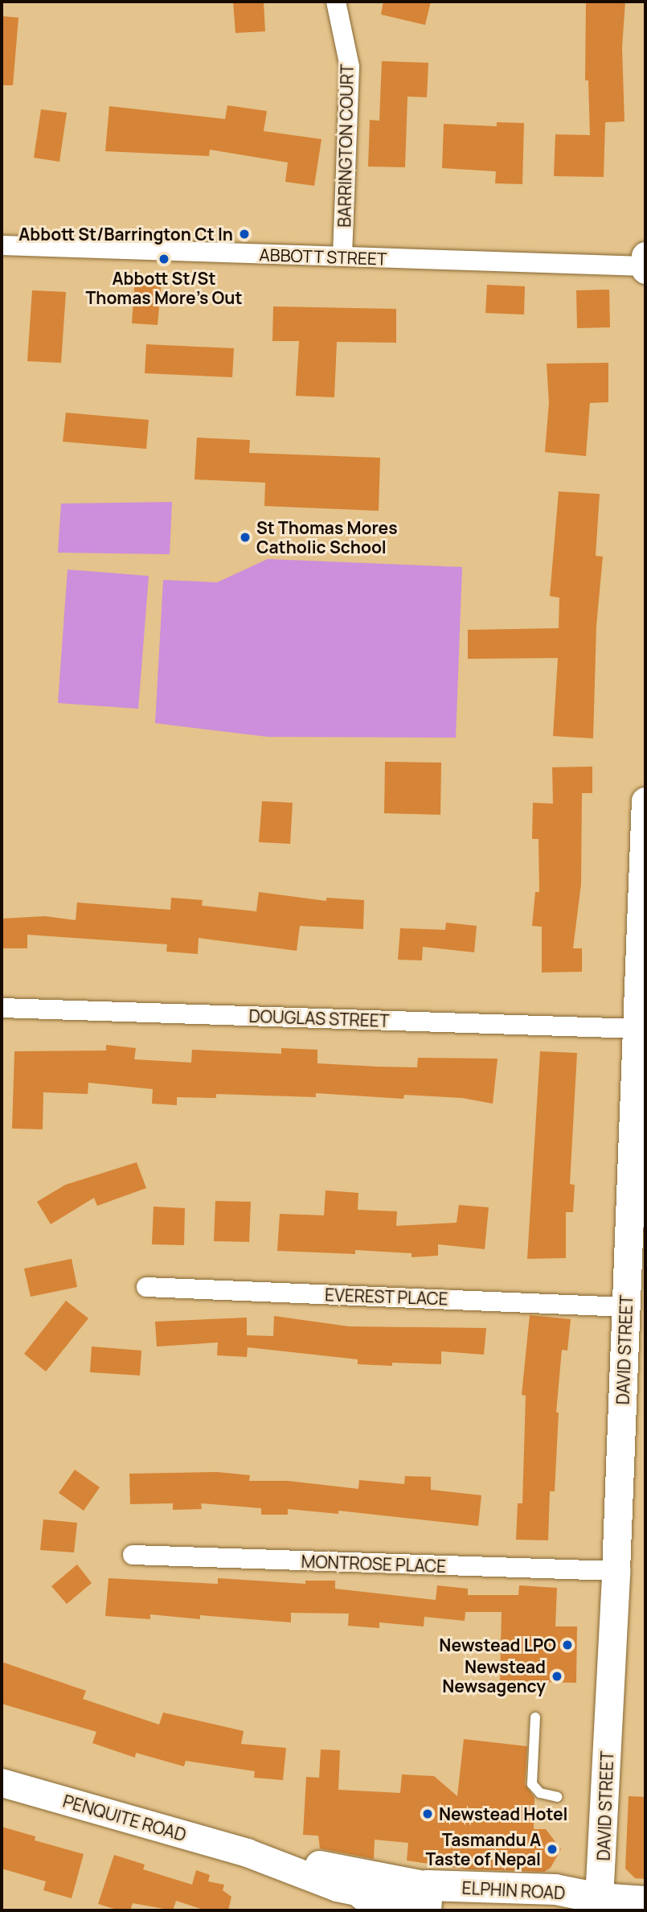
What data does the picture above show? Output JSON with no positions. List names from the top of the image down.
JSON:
{
  "streets": {
    "highway": ["ELPHIN ROAD"],
    "street": [
      "BARRINGTON COURT",
      "ABBOTT STREET",
      "DOUGLAS STREET",
      "EVEREST PLACE",
      "DAVID STREET",
      "MONTROSE PLACE",
      "PENQUITE ROAD"
    ]
  },
  "crossings": [
    ["BARRINGTON COURT", "ABBOTT STREET"],
    ["DOUGLAS STREET", "DAVID STREET"],
    ["EVEREST PLACE", "DAVID STREET"],
    ["DAVID STREET", "MONTROSE PLACE"],
    ["DAVID STREET", "ELPHIN ROAD"],
    ["PENQUITE ROAD", "ELPHIN ROAD"]
  ],
  "places": [
    "Abbott St/Barrington Ct In",
    "Abbott St/St Thomas More's Out",
    "St Thomas Mores Catholic School",
    "Newstead LPO",
    "Newstead Newsagency",
    "Newstead Hotel",
    "Tasmandu A Taste of Nepal"
  ]
}
